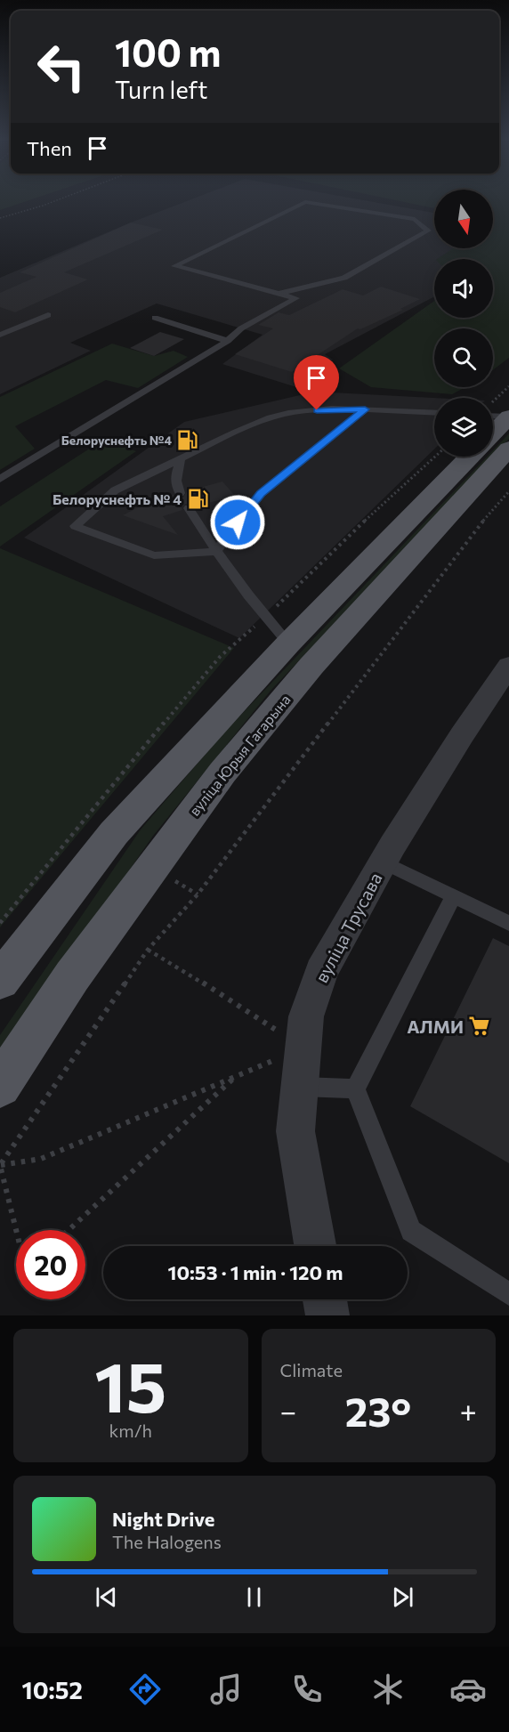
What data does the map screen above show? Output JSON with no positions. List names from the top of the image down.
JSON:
{
  "streets": {
    "main road": ["вуліца Юрыя Гагарына"],
    "street": ["вуліца Трусава"]
  },
  "places": {
    "fuel station": ["Белоруснефть №4", "Белоруснефть № 4"],
    "supermarket": ["АЛМИ"]
  },
  "north": "bottom",
  "page": {
    "turn": ["100 m", "Turn left"],
    "then": "Then",
    "limit": "20",
    "trip": "10:53 · 1 min · 120 m",
    "tile": [
      ["15", "km/h"],
      "Climate"
    ],
    "heat": ["−", "23°", "+"],
    "song": ["Night Drive", "The Halogens"],
    "tabs": "10:52"
  }
}
